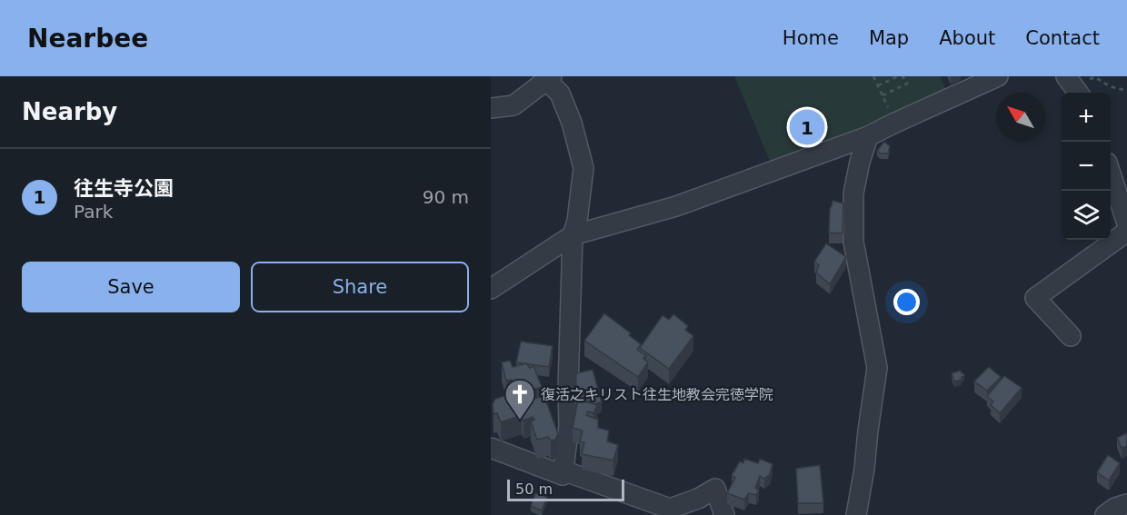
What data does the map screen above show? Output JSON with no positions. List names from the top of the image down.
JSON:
{
  "places": {
    "church": ["復活之キリスト往生地教会完徳学院"]
  },
  "scale_bar": "50 m",
  "north": "top left",
  "page": {
    "header": "Nearbee",
    "nav": [
      "Home",
      "Map",
      "About",
      "Contact"
    ],
    "heading": "Nearby",
    "map_buttons": ["+", "−"],
    "pins": "1",
    "list": [
      {
        "mark": "1",
        "name": "往生寺公園",
        "note": "Park",
        "value": "90 m"
      }
    ],
    "buttons": ["Save", "Share"],
    "scale": "50 m"
  }
}
